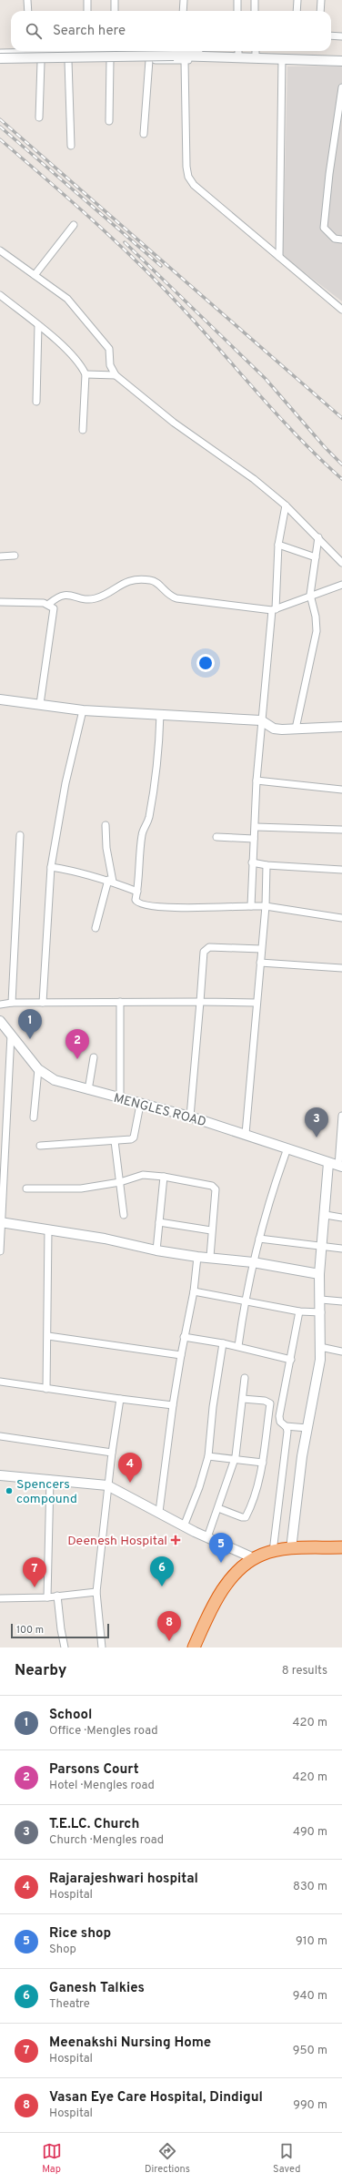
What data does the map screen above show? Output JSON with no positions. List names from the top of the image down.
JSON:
{
  "streets": {
    "street": ["MENGLES ROAD"]
  },
  "places": {
    "other": ["Spencers compound"],
    "health": ["Deenesh Hospital"]
  },
  "scale_bar": "100 m",
  "page": {
    "search": "Search here",
    "pins": [
      "1",
      "2",
      "3",
      "4",
      "5",
      "6",
      "7",
      "8"
    ],
    "scale": "100 m",
    "heading": ["Nearby", "8 results"],
    "list": [
      {
        "mark": "1",
        "name": "School",
        "note": "Office · Mengles road",
        "value": "420 m"
      },
      {
        "mark": "2",
        "name": "Parsons Court",
        "note": "Hotel · Mengles road",
        "value": "420 m"
      },
      {
        "mark": "3",
        "name": "T.E.LC. Church",
        "note": "Church · Mengles road",
        "value": "490 m"
      },
      {
        "mark": "4",
        "name": "Rajarajeshwari hospital",
        "note": "Hospital",
        "value": "830 m"
      },
      {
        "mark": "5",
        "name": "Rice shop",
        "note": "Shop",
        "value": "910 m"
      },
      {
        "mark": "6",
        "name": "Ganesh Talkies",
        "note": "Theatre",
        "value": "940 m"
      },
      {
        "mark": "7",
        "name": "Meenakshi Nursing Home",
        "note": "Hospital",
        "value": "950 m"
      },
      {
        "mark": "8",
        "name": "Vasan Eye Care Hospital, Dindigul",
        "note": "Hospital",
        "value": "990 m"
      }
    ],
    "nav": ["Map", "Directions", "Saved"]
  }
}
